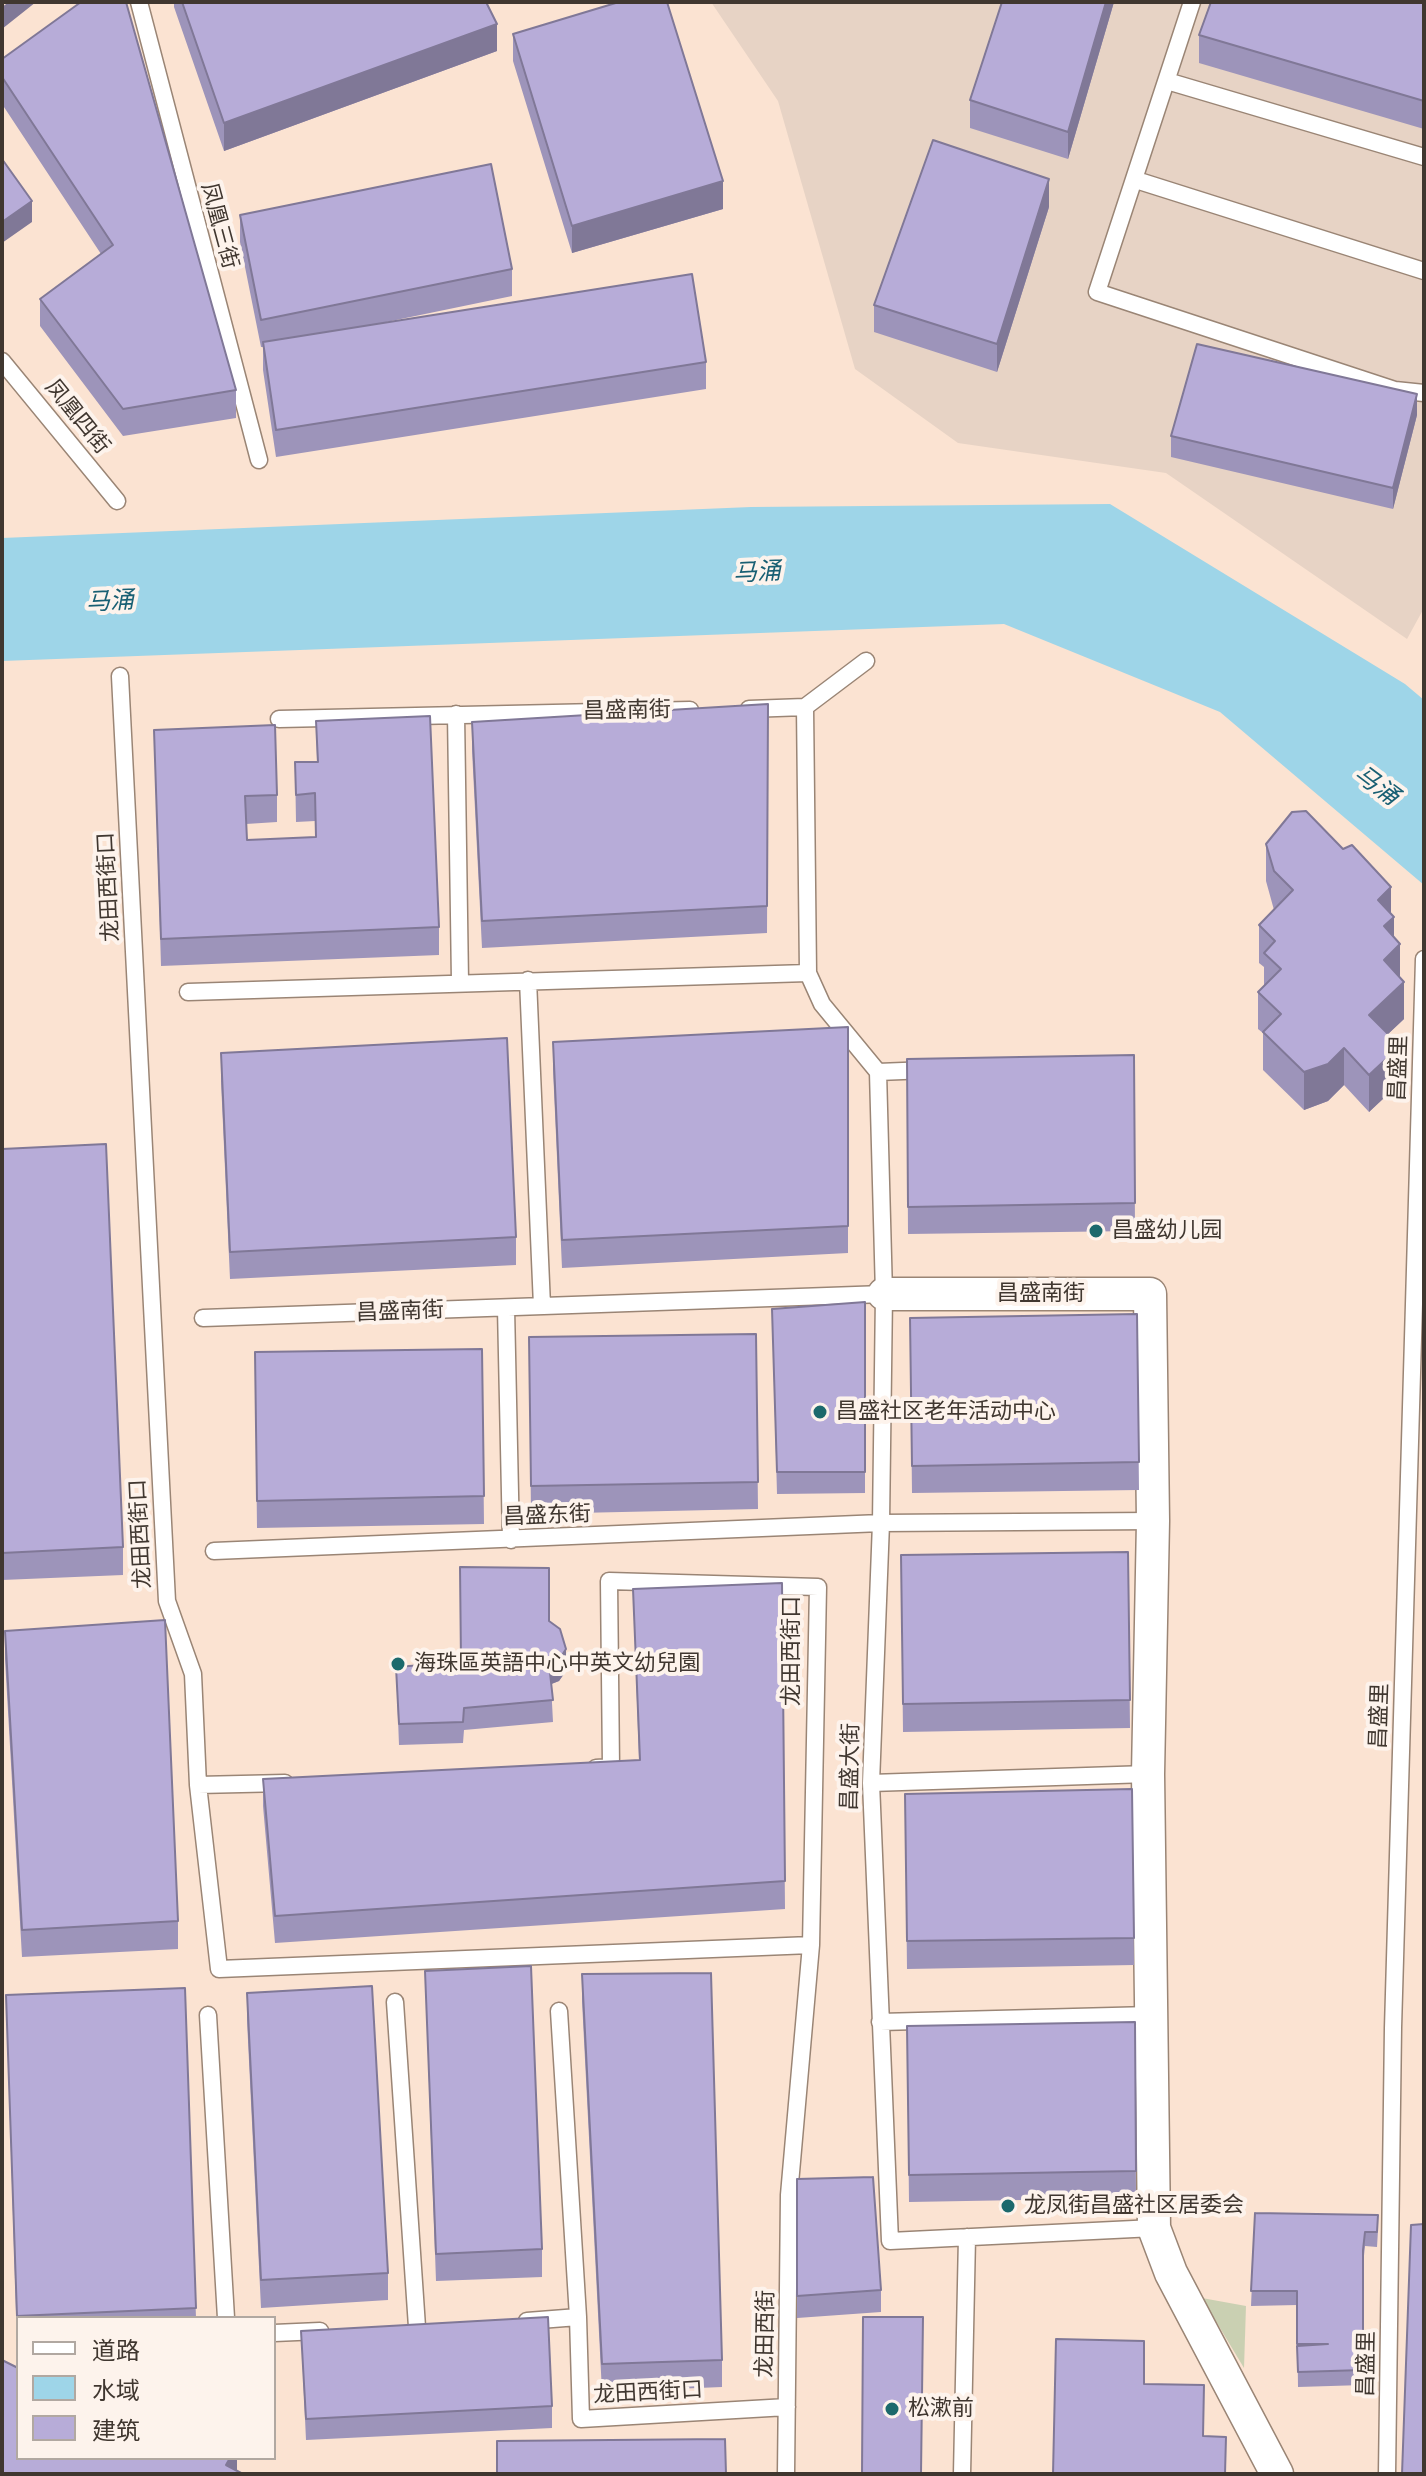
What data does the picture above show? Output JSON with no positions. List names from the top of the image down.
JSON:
{
  "streets": {
    "street": ["昌盛南街"],
    "lane": [
      "凤凰三街",
      "凤凰四街",
      "龙田西街口",
      "昌盛里",
      "昌盛东街",
      "昌盛大街",
      "龙田西街"
    ]
  },
  "crossings": [
    ["昌盛南街", "昌盛东街"],
    ["昌盛南街", "昌盛大街"],
    ["龙田西街口", "龙田西街"],
    ["昌盛东街", "昌盛大街"]
  ],
  "water": ["马涌"],
  "places": [
    "昌盛幼儿园",
    "昌盛社区老年活动中心",
    "海珠區英語中心中英文幼兒園",
    "龙凤街昌盛社区居委会",
    "松漱前"
  ],
  "legend": ["道路", "水域", "建筑"]
}
